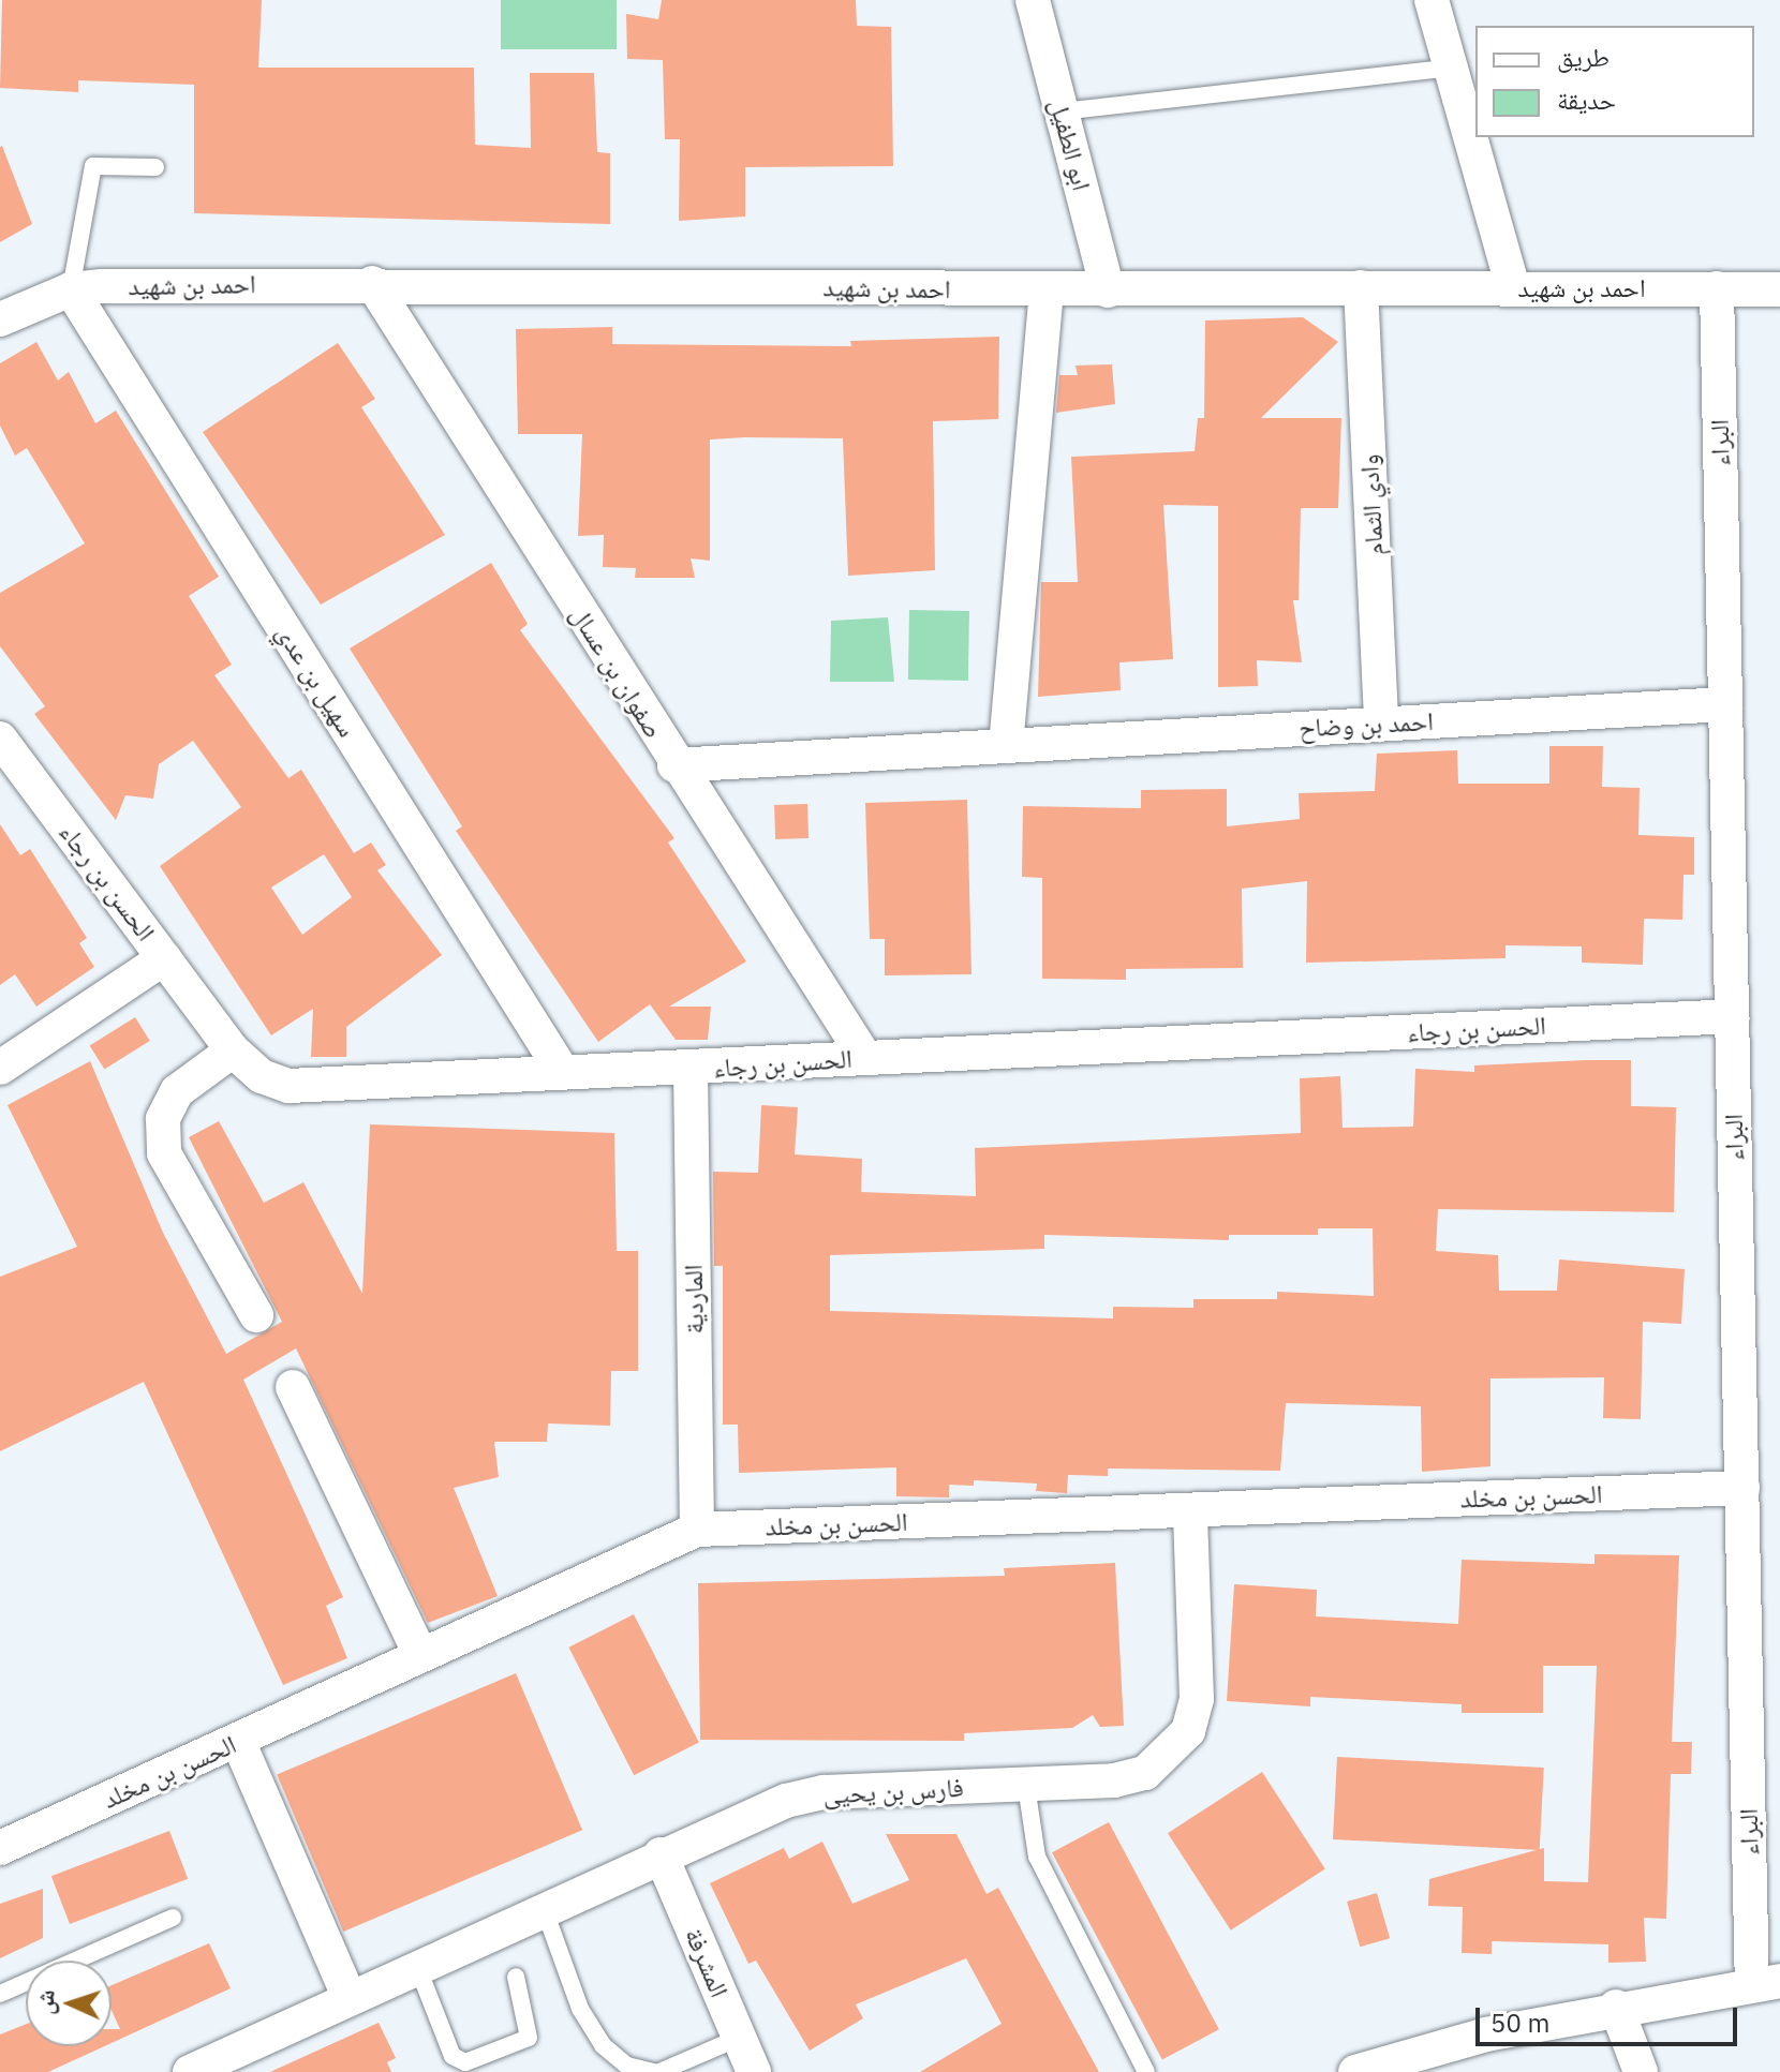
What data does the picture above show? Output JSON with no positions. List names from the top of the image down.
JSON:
{
  "streets": {
    "street": [
      "ابو الطفيل",
      "احمد بن شهيد",
      "البراء",
      "وادي الثمام",
      "صفوان بن عسال",
      "سهيل بن عدي",
      "احمد بن وضاح",
      "الحسن بن رجاء",
      "الماردية",
      "الحسن بن مخلد",
      "فارس بن يحيى",
      "المشرفة"
    ]
  },
  "crossings": [
    ["ابو الطفيل", "احمد بن شهيد"],
    ["احمد بن شهيد", "البراء"],
    ["احمد بن شهيد", "وادي الثمام"],
    ["احمد بن شهيد", "صفوان بن عسال"],
    ["احمد بن شهيد", "سهيل بن عدي"],
    ["البراء", "احمد بن وضاح"],
    ["البراء", "الحسن بن رجاء"],
    ["البراء", "الحسن بن مخلد"],
    ["وادي الثمام", "احمد بن وضاح"],
    ["صفوان بن عسال", "احمد بن وضاح"],
    ["صفوان بن عسال", "الحسن بن رجاء"],
    ["سهيل بن عدي", "الحسن بن رجاء"],
    ["الحسن بن رجاء", "الماردية"],
    ["الماردية", "الحسن بن مخلد"],
    ["الحسن بن مخلد", "فارس بن يحيى"],
    ["فارس بن يحيى", "المشرفة"]
  ],
  "legend": ["طريق", "حديقة"],
  "scale_bar": "50 m",
  "north": "left"
}
